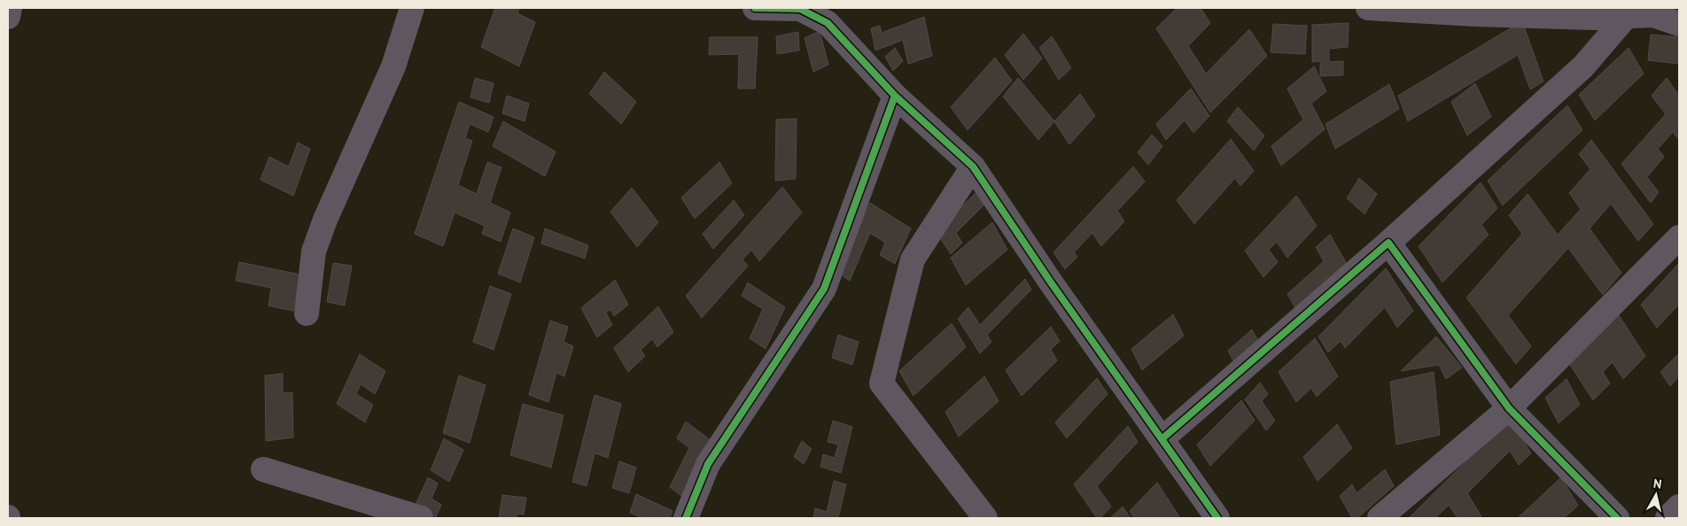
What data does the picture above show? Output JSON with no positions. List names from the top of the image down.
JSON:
{
  "north": "top"
}
